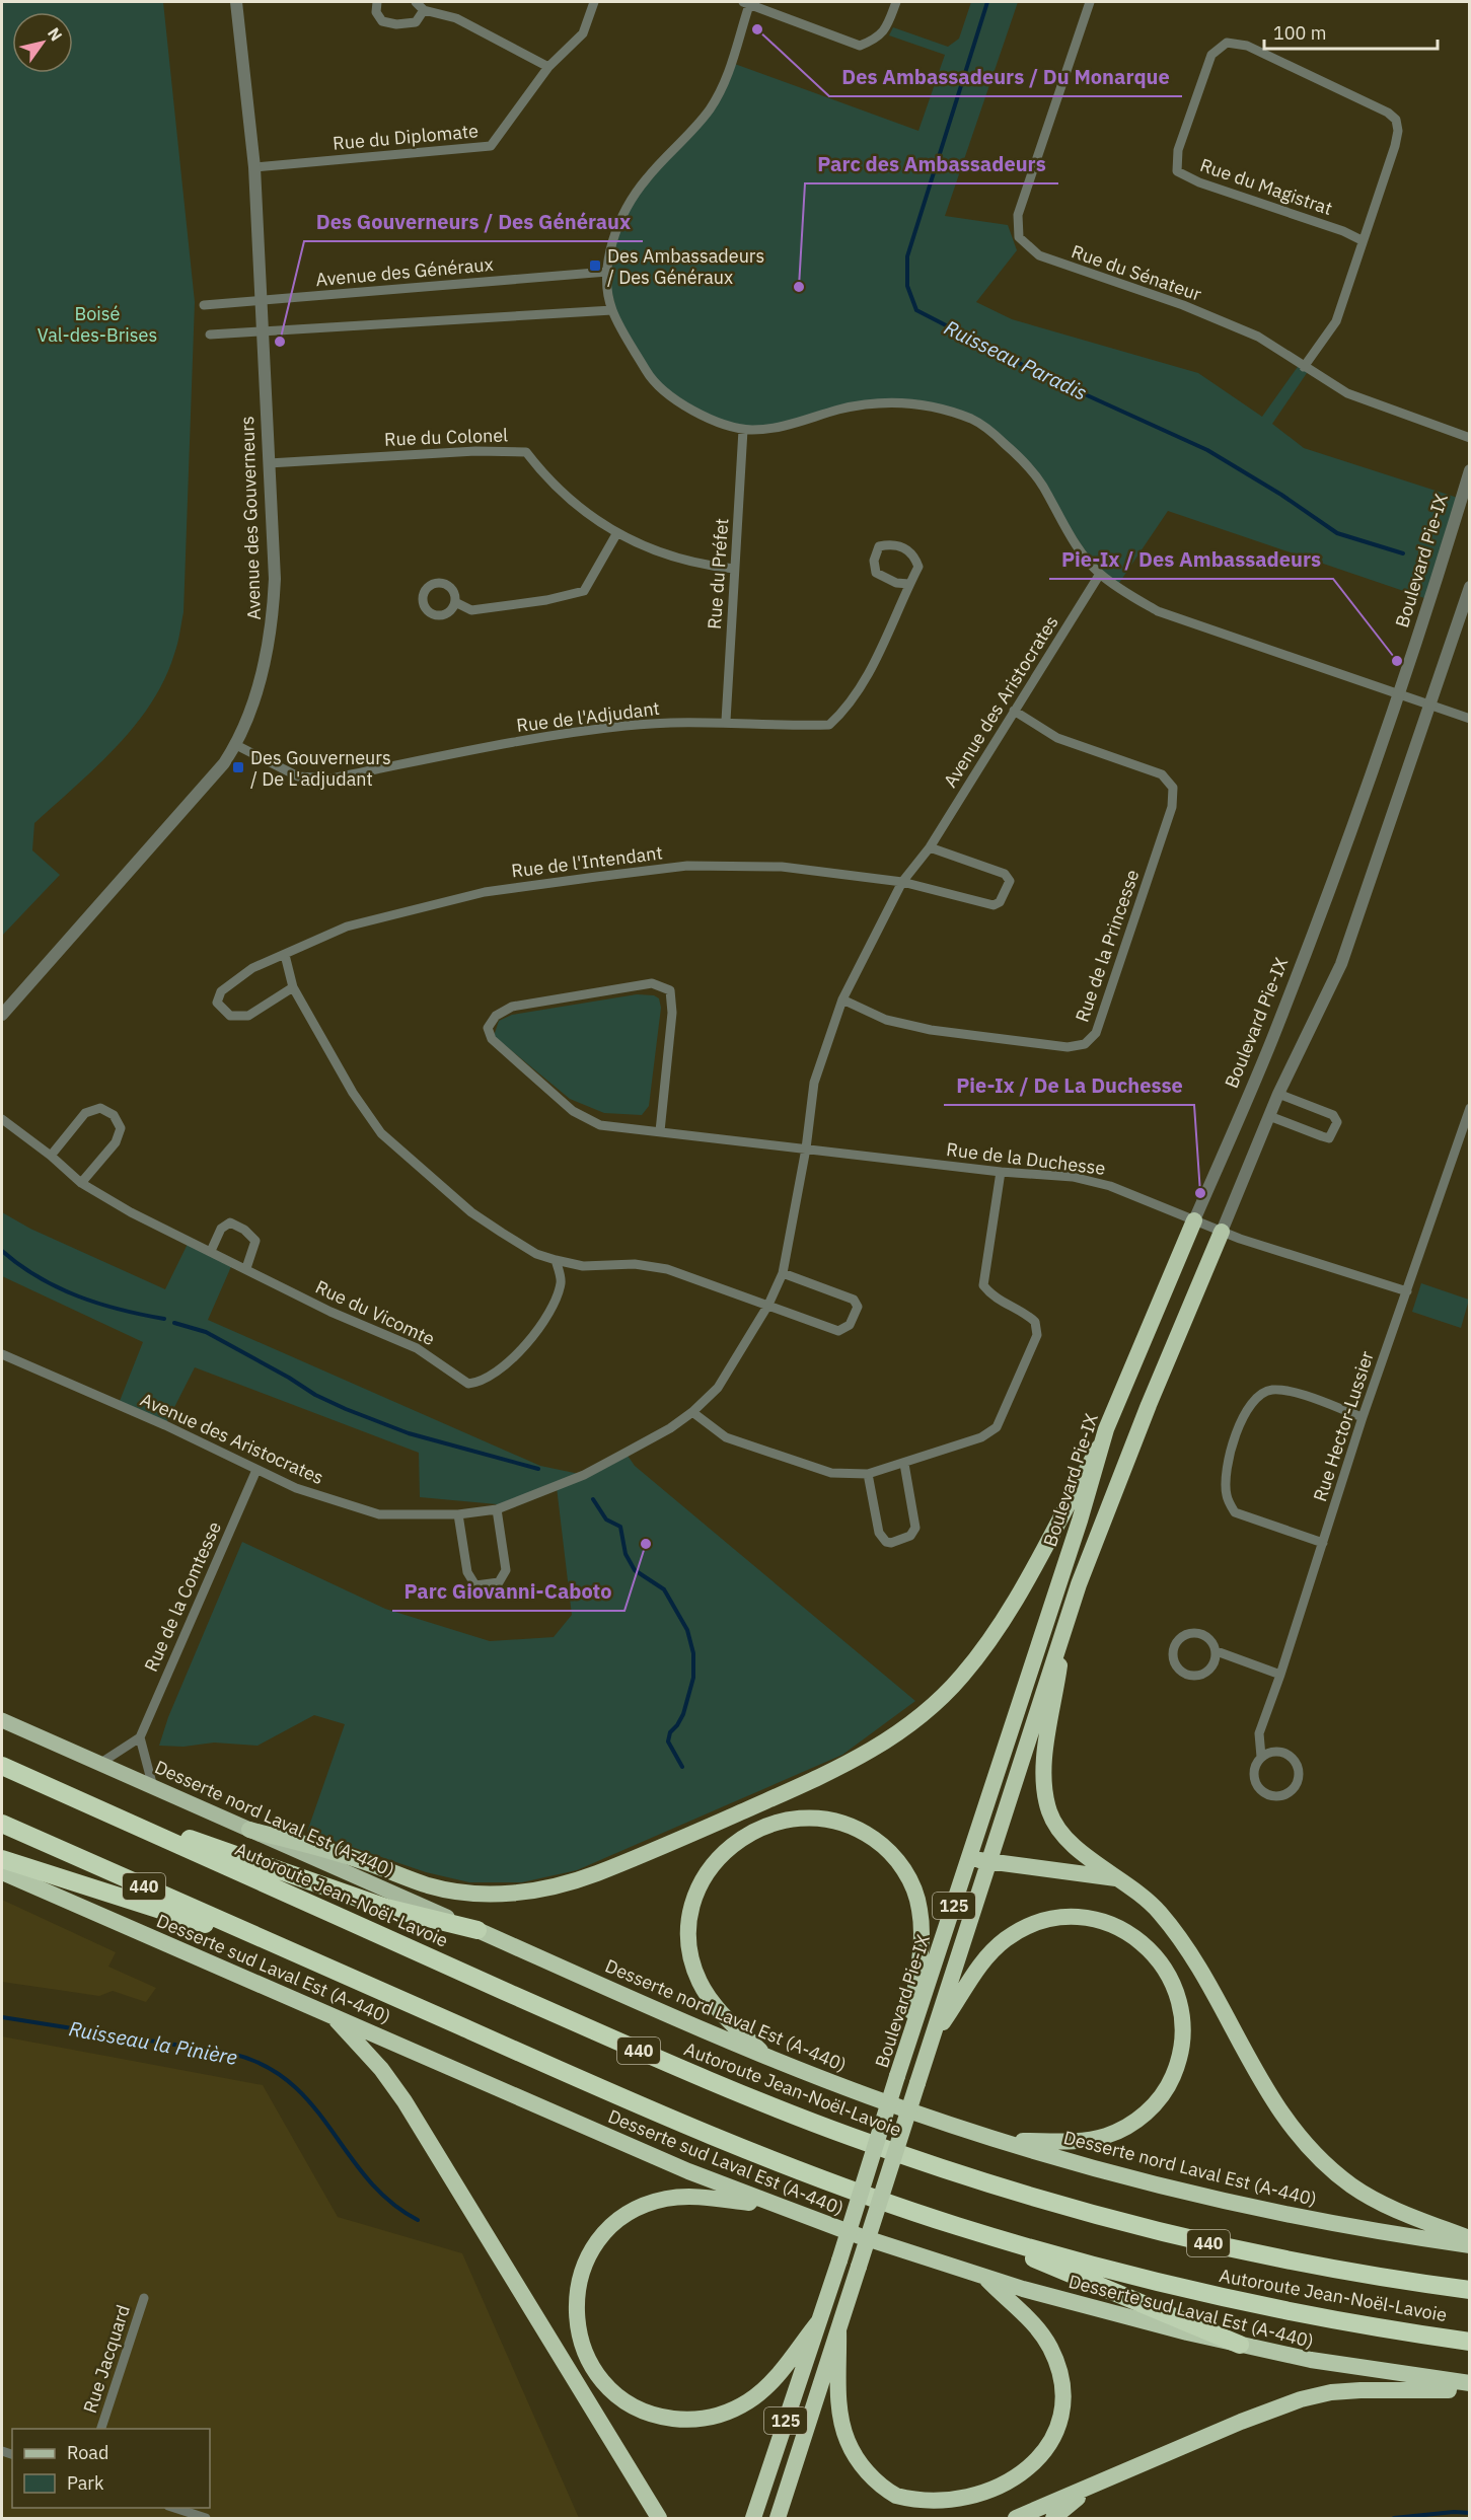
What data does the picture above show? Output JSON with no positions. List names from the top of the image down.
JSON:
{
  "streets": {
    "highway": [
      "Boulevard Pie-IX",
      "Desserte nord Laval Est (A-440)",
      "440",
      "Autoroute Jean-Noël-Lavoie",
      "125",
      "Desserte sud Laval Est (A-440)"
    ],
    "street": [
      "Rue du Diplomate",
      "Rue du Magistrat",
      "Avenue des Généraux",
      "Rue du Sénateur",
      "Rue du Colonel",
      "Avenue des Gouverneurs",
      "Rue du Préfet",
      "Avenue des Aristocrates",
      "Rue de l'Adjudant",
      "Rue de l'Intendant",
      "Rue de la Princesse",
      "Rue de la Duchesse",
      "Rue du Vicomte",
      "Rue Hector-Lussier",
      "Rue de la Comtesse",
      "Rue Jacquard"
    ]
  },
  "crossings": [
    ["Rue du Diplomate", "Avenue des Gouverneurs"],
    ["Rue du Magistrat", "Rue du Sénateur"],
    ["Avenue des Généraux", "Avenue des Gouverneurs"],
    ["Rue du Colonel", "Avenue des Gouverneurs"],
    ["Rue du Colonel", "Rue du Préfet"],
    ["Avenue des Gouverneurs", "Rue de l'Adjudant"],
    ["Boulevard Pie-IX", "Rue de la Duchesse"],
    ["Rue du Préfet", "Rue de l'Adjudant"],
    ["Avenue des Aristocrates", "Rue de l'Intendant"],
    ["Avenue des Aristocrates", "Rue de la Princesse"],
    ["Avenue des Aristocrates", "Rue de la Duchesse"],
    ["Avenue des Aristocrates", "Rue de la Comtesse"],
    ["Rue de la Duchesse", "Rue Hector-Lussier"]
  ],
  "water": ["Ruisseau Paradis", "Ruisseau la Pinière"],
  "parks": ["Boisé Val-des-Brises"],
  "places": {
    "other": [
      "Des Ambassadeurs / Du Monarque",
      "Parc des Ambassadeurs",
      "Des Gouverneurs / Des Généraux",
      "Pie-Ix / Des Ambassadeurs",
      "Pie-Ix / De La Duchesse",
      "Parc Giovanni-Caboto"
    ],
    "transit": ["Des Ambassadeurs / Des Généraux", "Des Gouverneurs / De L'adjudant"]
  },
  "legend": ["Road", "Park"],
  "scale_bar": "100 m",
  "north": "top right"
}
